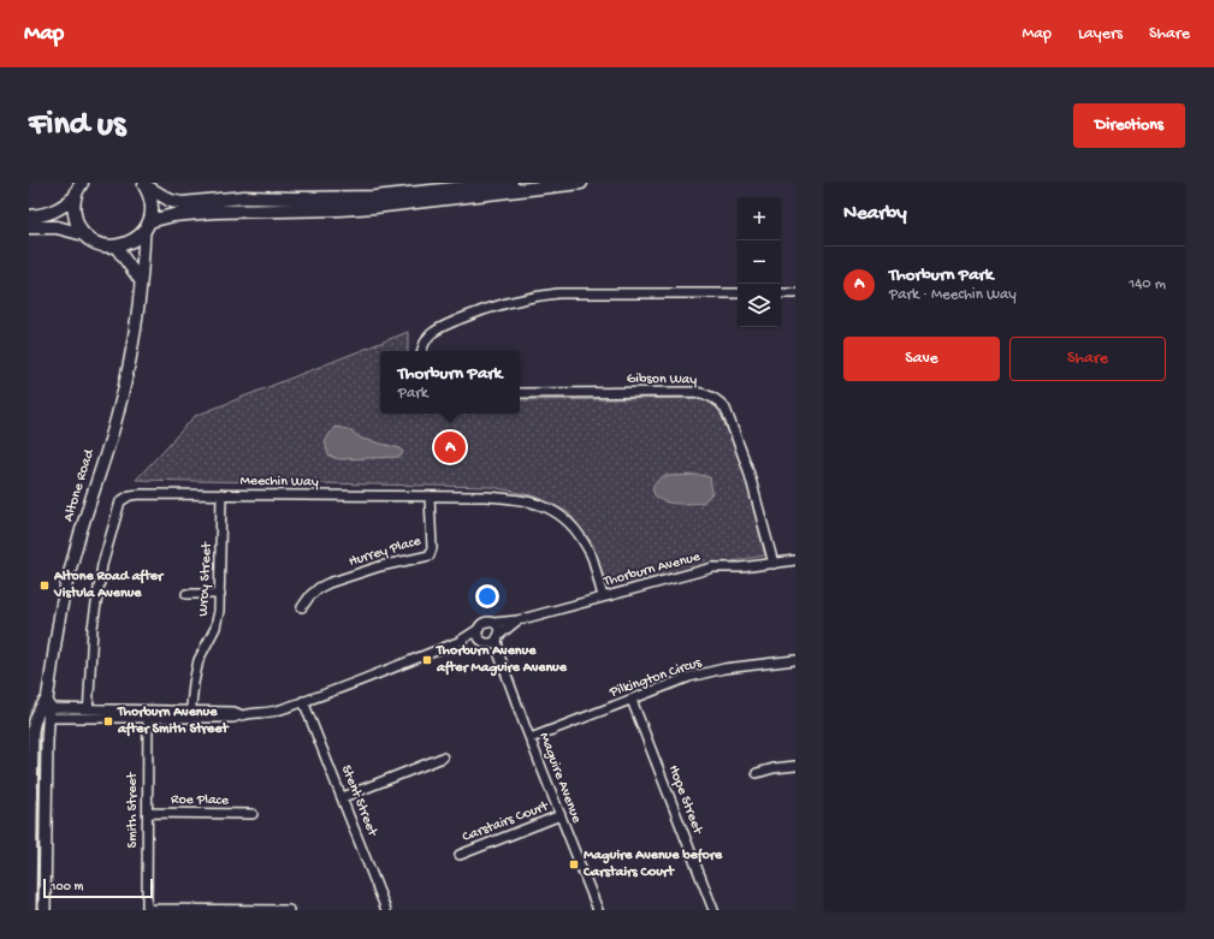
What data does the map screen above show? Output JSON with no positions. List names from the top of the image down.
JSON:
{
  "streets": {
    "main road": ["Altone Road"],
    "street": [
      "Gibson Way",
      "Meechin Way",
      "Hurrey Place",
      "Thorburn Avenue",
      "Wroy Street",
      "Pilkington Circus",
      "Maguire Avenue",
      "Hope Street",
      "Roe Place",
      "Stent Street",
      "Smith Street",
      "Carstairs Court"
    ]
  },
  "crossings": [
    ["Gibson Way", "Thorburn Avenue"],
    ["Meechin Way", "Hurrey Place"],
    ["Meechin Way", "Thorburn Avenue"],
    ["Meechin Way", "Wroy Street"],
    ["Thorburn Avenue", "Maguire Avenue"],
    ["Pilkington Circus", "Maguire Avenue"],
    ["Pilkington Circus", "Hope Street"],
    ["Maguire Avenue", "Carstairs Court"],
    ["Roe Place", "Smith Street"]
  ],
  "places": {
    "transit": [
      "Altone Road after Vistula Avenue",
      "Thorburn Avenue after Maguire Avenue",
      "Thorburn Avenue after Smith Street",
      "Maguire Avenue before Carstairs Court"
    ]
  },
  "scale_bar": "100 m",
  "page": {
    "header": "Map",
    "nav": ["Map", "Layers", "Share"],
    "buttons": [
      "Directions",
      ["Save", "Share"]
    ],
    "title": "Find us",
    "heading": "Nearby",
    "map_buttons": ["+", "−"],
    "list": [
      {
        "mark": "A",
        "name": "Thorburn Park",
        "note": "Park · Meechin Way",
        "value": "140 m"
      }
    ],
    "popup": ["Thorburn Park", "Park"],
    "pins": "A",
    "scale": "100 m"
  }
}
